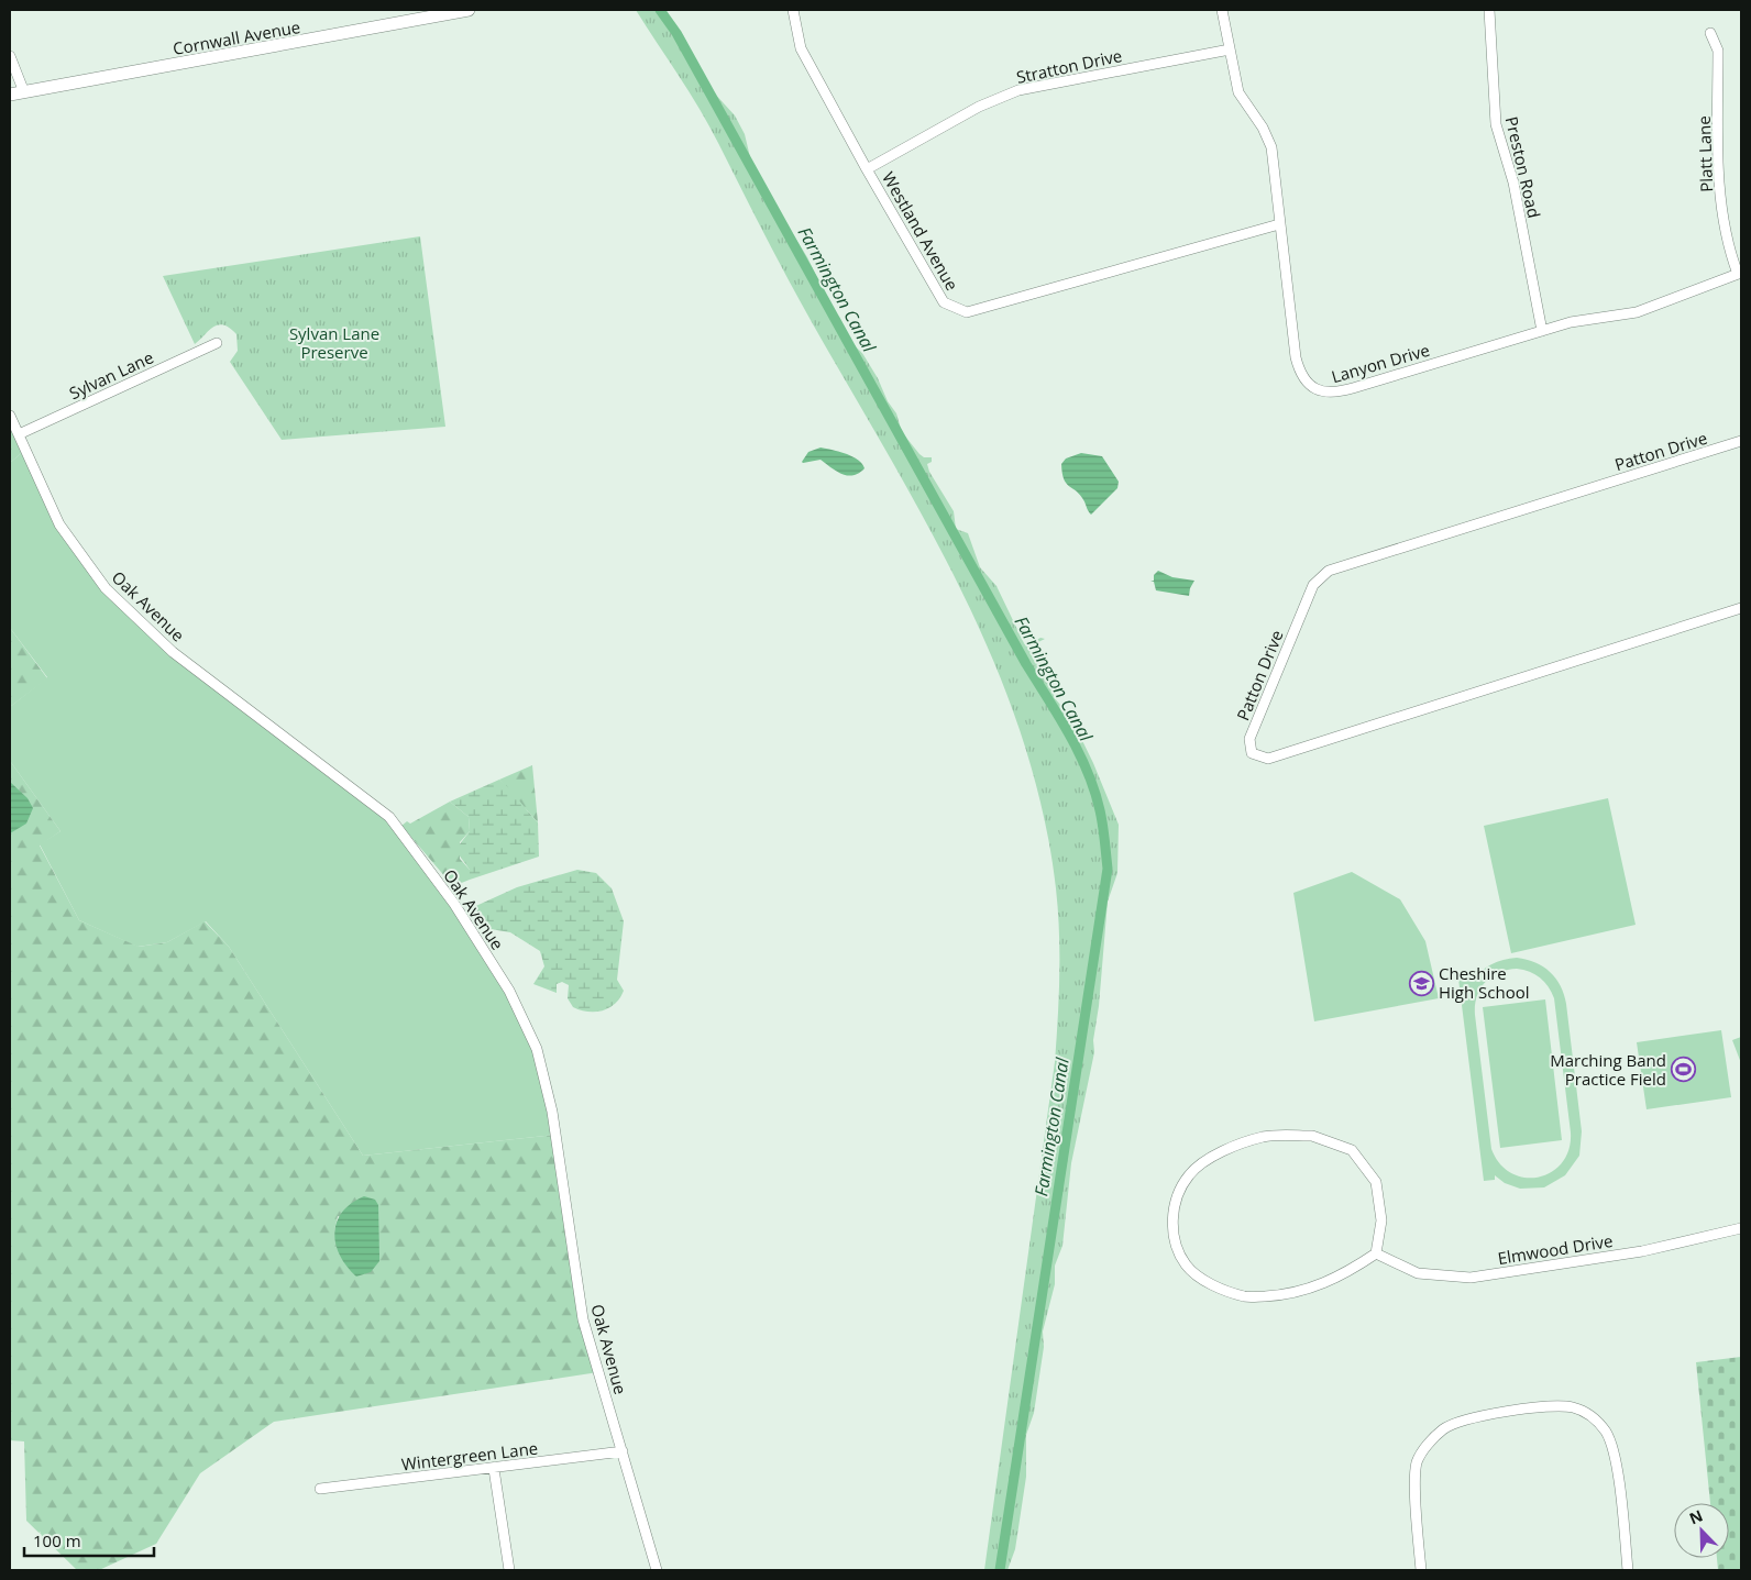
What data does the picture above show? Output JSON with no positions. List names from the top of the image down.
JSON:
{
  "streets": {
    "street": [
      "Cornwall Avenue",
      "Stratton Drive",
      "Platt Lane",
      "Preston Road",
      "Westland Avenue",
      "Lanyon Drive",
      "Sylvan Lane",
      "Patton Drive",
      "Oak Avenue",
      "Elmwood Drive",
      "Wintergreen Lane"
    ]
  },
  "crossings": [
    ["Stratton Drive", "Westland Avenue"],
    ["Stratton Drive", "Lanyon Drive"],
    ["Platt Lane", "Lanyon Drive"],
    ["Preston Road", "Lanyon Drive"],
    ["Westland Avenue", "Lanyon Drive"],
    ["Sylvan Lane", "Oak Avenue"],
    ["Oak Avenue", "Wintergreen Lane"]
  ],
  "water": ["Farmington Canal"],
  "parks": ["Sylvan Lane Preserve"],
  "places": {
    "school or university": ["Cheshire High School"],
    "sports": ["Marching Band Practice Field"]
  },
  "scale_bar": "100 m",
  "north": "top left"
}
